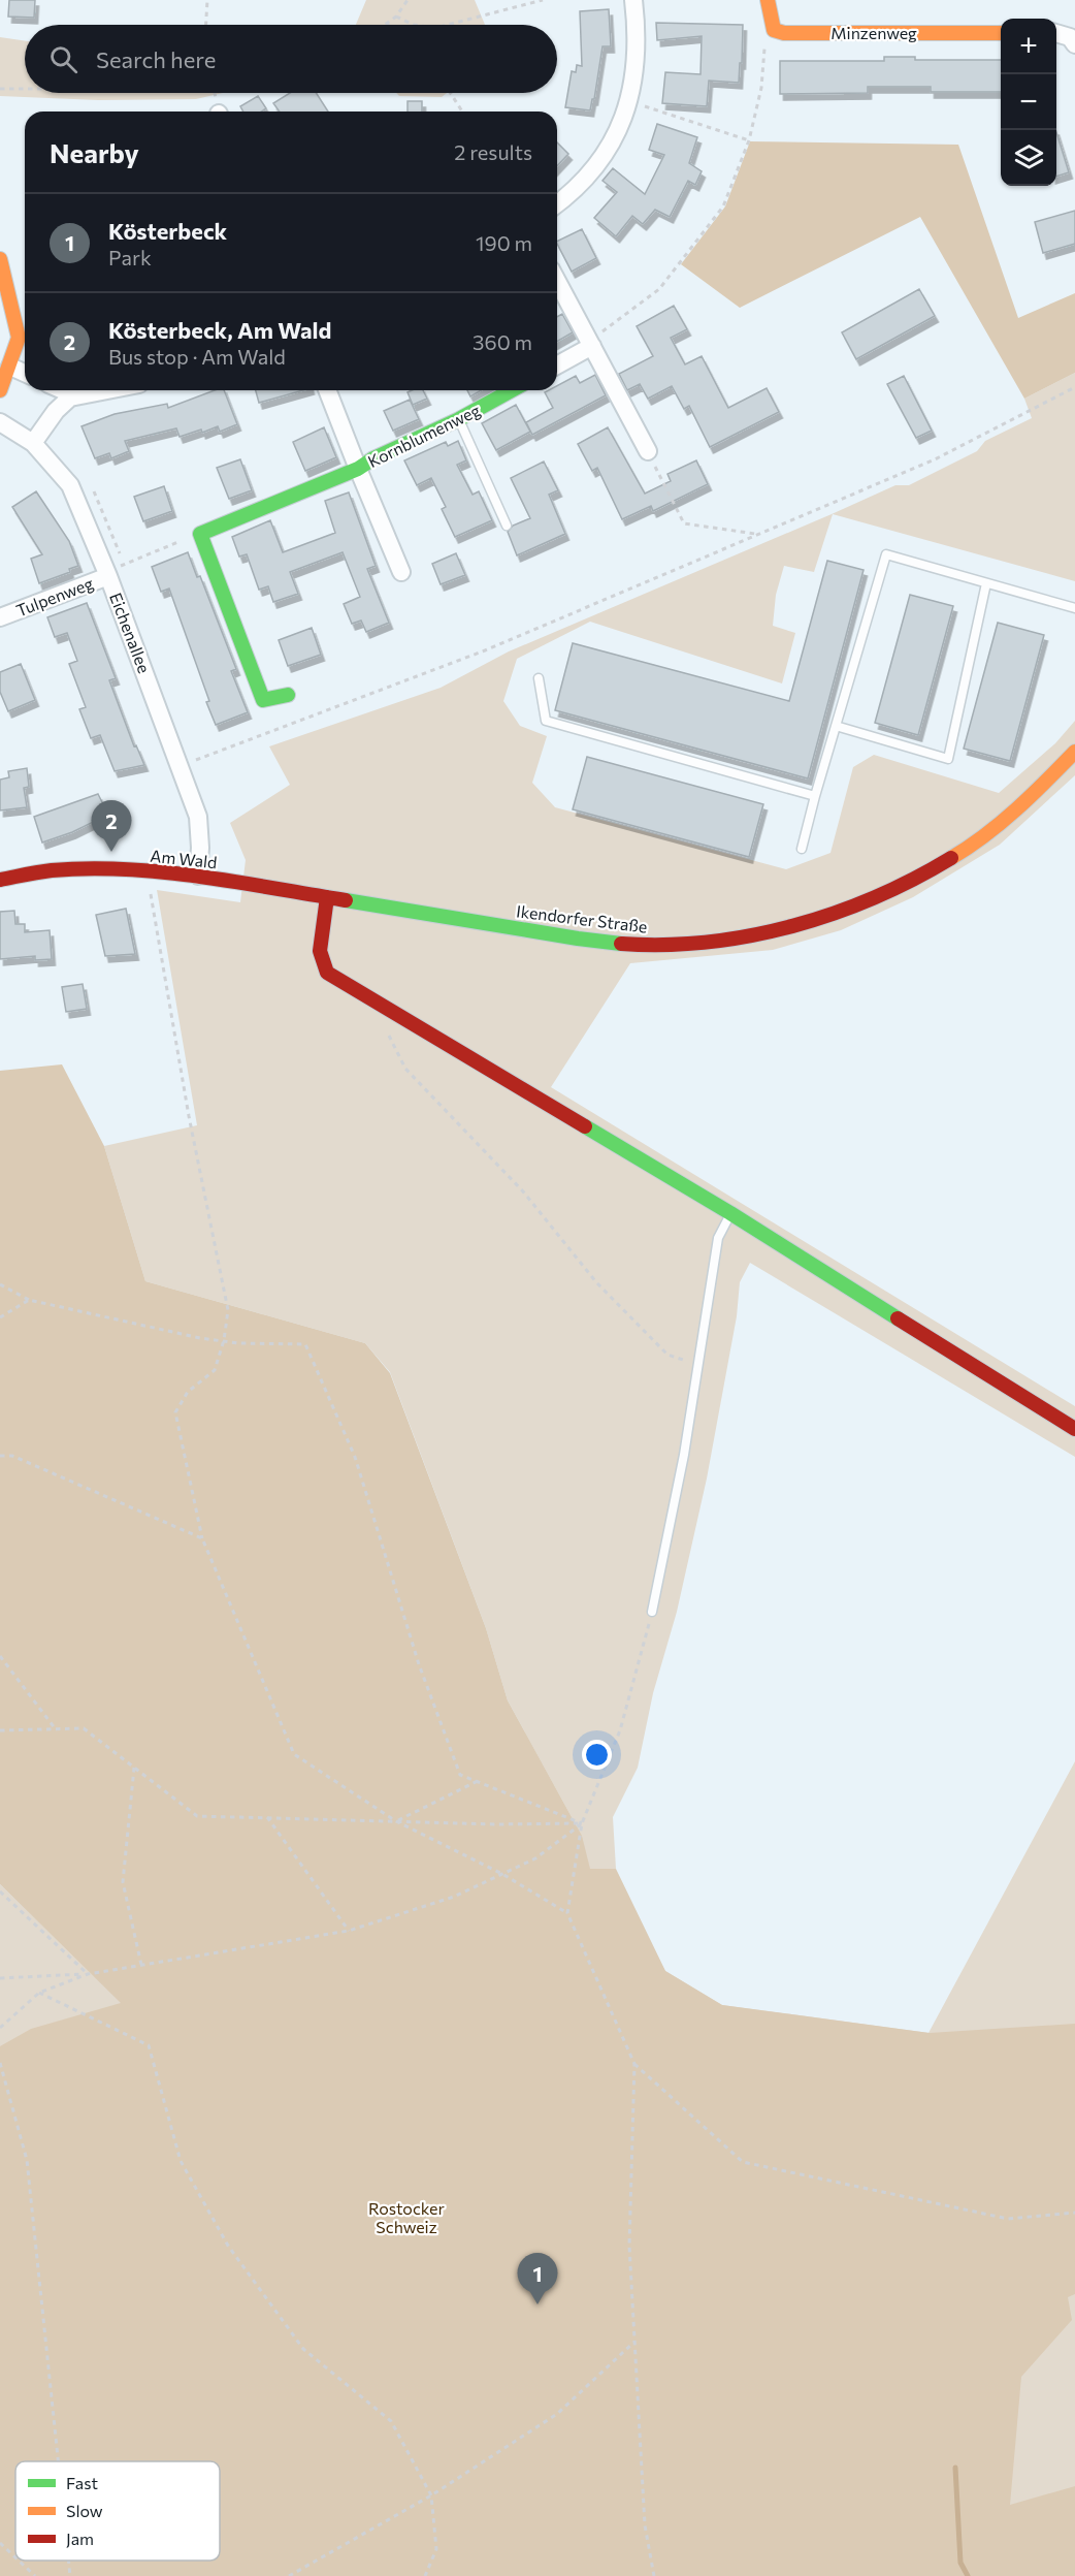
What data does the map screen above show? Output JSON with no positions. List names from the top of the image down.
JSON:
{
  "streets": {
    "street": [
      "Minzenweg",
      "Kornblumenweg",
      "Tulpenweg",
      "Eichenallee",
      "Am Wald",
      "Ikendorfer Straße"
    ]
  },
  "crossings": [
    ["Tulpenweg", "Eichenallee"],
    ["Eichenallee", "Am Wald"],
    ["Am Wald", "Ikendorfer Straße"]
  ],
  "parks": ["Rostocker Schweiz"],
  "legend": ["Fast", "Slow", "Jam"],
  "page": {
    "map_buttons": ["+", "−"],
    "search": "Search here",
    "heading": ["Nearby", "2 results"],
    "list": [
      {
        "mark": "1",
        "name": "Kösterbeck",
        "note": "Park",
        "value": "190 m"
      },
      {
        "mark": "2",
        "name": "Kösterbeck, Am Wald",
        "note": "Bus stop · Am Wald",
        "value": "360 m"
      }
    ],
    "pins": ["2", "1"]
  }
}
